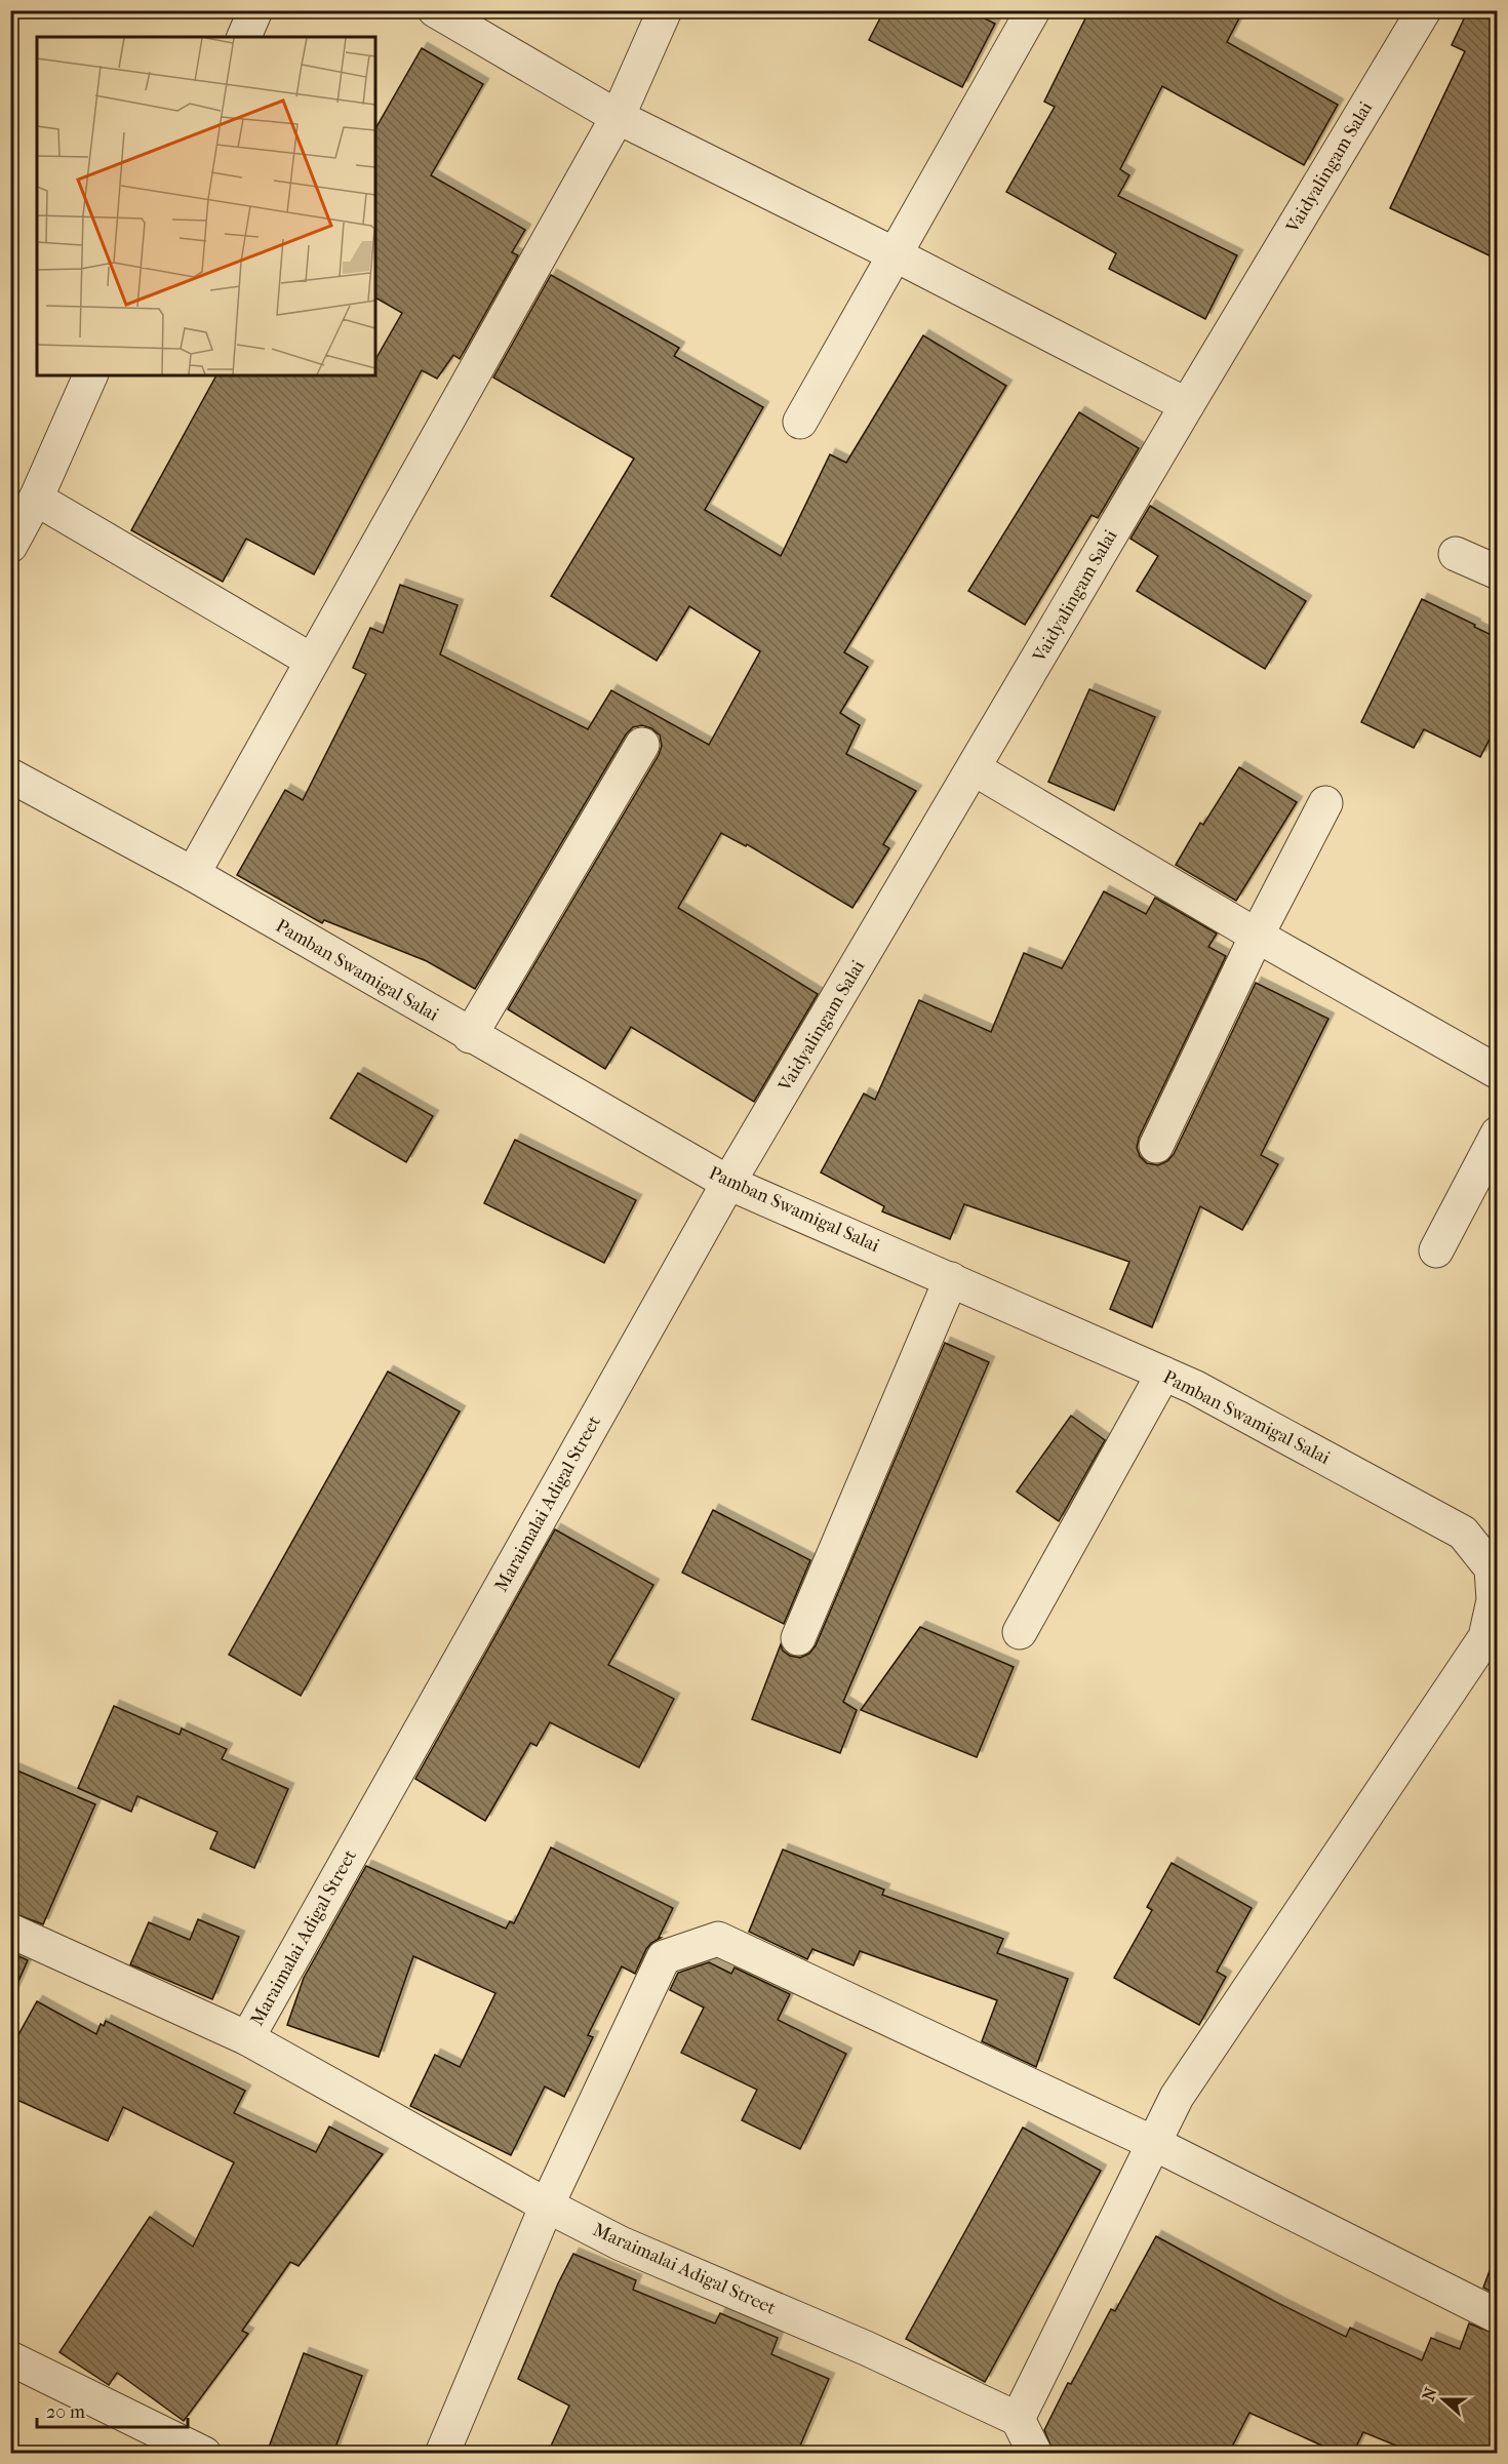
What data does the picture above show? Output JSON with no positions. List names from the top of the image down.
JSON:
{
  "streets": {
    "street": ["Vaidyalingam Salai", "Pamban Swamigal Salai", "Maraimalai Adigal Street"]
  },
  "crossings": [
    ["Vaidyalingam Salai", "Pamban Swamigal Salai"],
    ["Vaidyalingam Salai", "Maraimalai Adigal Street"],
    ["Pamban Swamigal Salai", "Maraimalai Adigal Street"]
  ],
  "scale_bar": "20 m",
  "north": "left"
}
